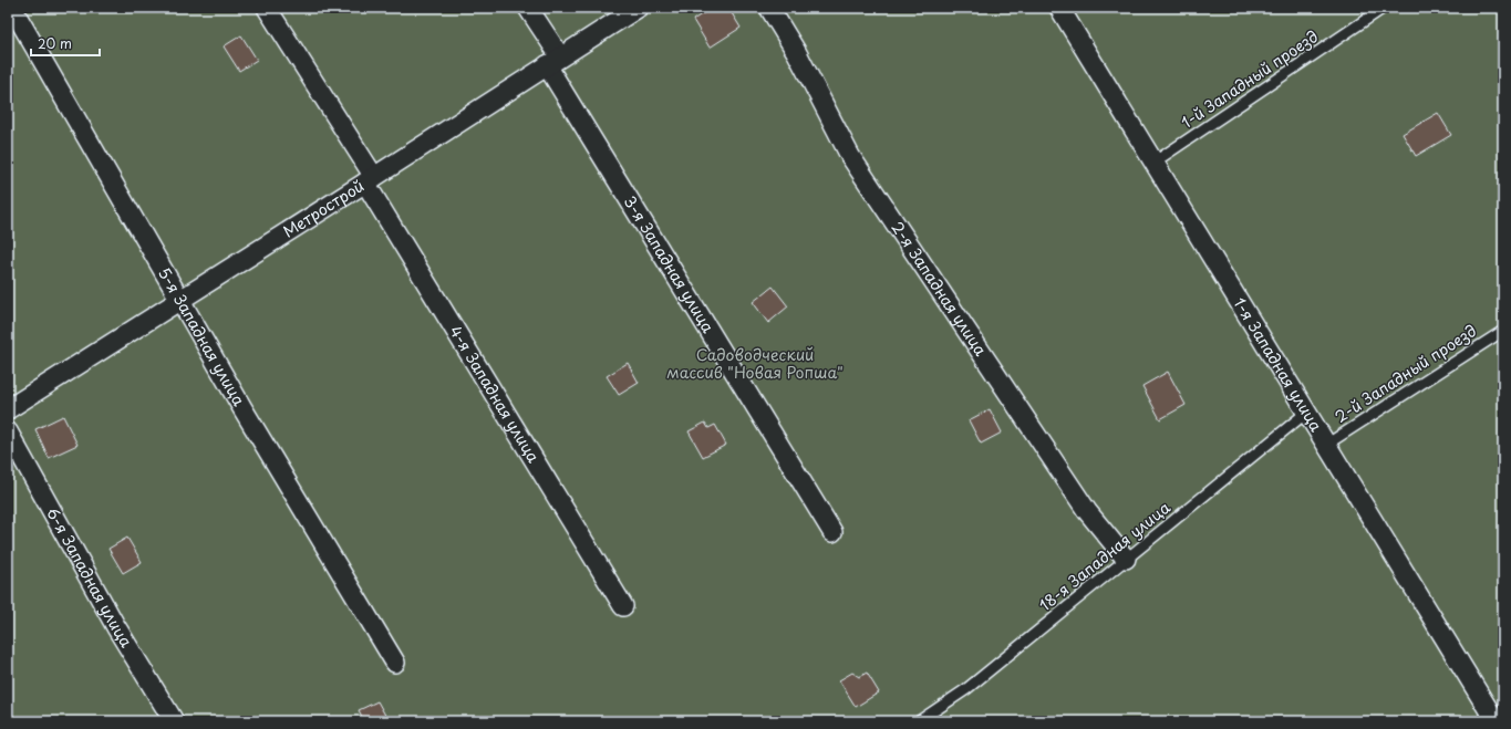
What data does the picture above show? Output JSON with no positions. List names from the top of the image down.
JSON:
{
  "streets": {
    "street": [
      "Метрострой",
      "3-я Западная улица",
      "2-я Западная улица",
      "5-я Западная улица",
      "1-я Западная улица",
      "4-я Западная улица",
      "6-я Западная улица"
    ],
    "lane": ["1-й Западный проезд", "2-й Западный проезд", "18-я Западная улица"]
  },
  "crossings": [
    ["1-й Западный проезд", "1-я Западная улица"],
    ["Метрострой", "3-я Западная улица"],
    ["Метрострой", "5-я Западная улица"],
    ["Метрострой", "4-я Западная улица"],
    ["2-я Западная улица", "18-я Западная улица"],
    ["1-я Западная улица", "2-й Западный проезд"],
    ["1-я Западная улица", "18-я Западная улица"]
  ],
  "parks": ["Садоводческий массив \"Новая Ропша\""],
  "scale_bar": "20 m"
}
